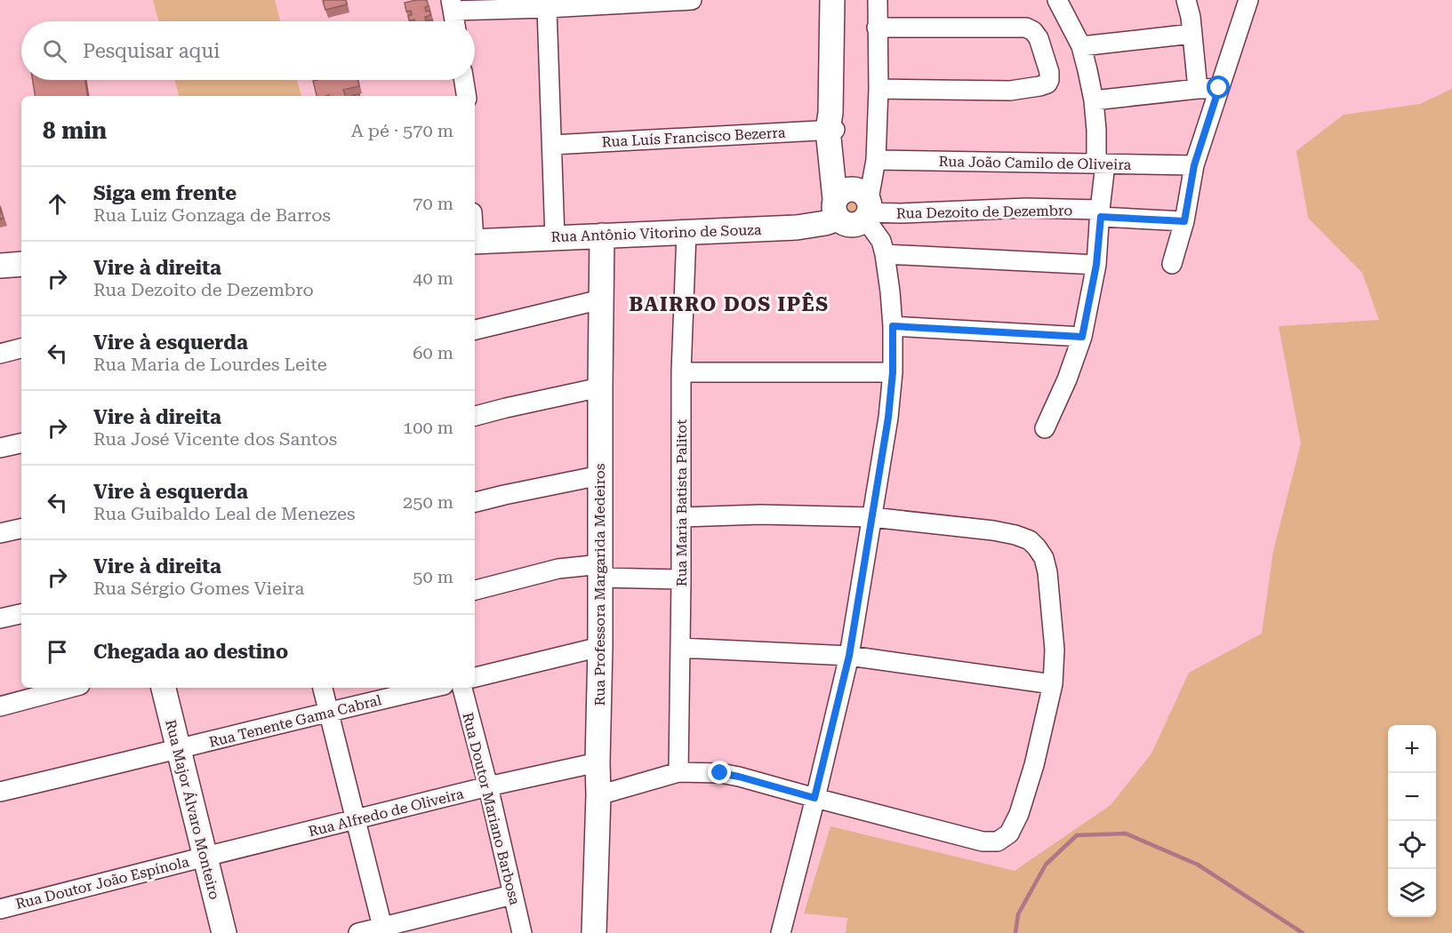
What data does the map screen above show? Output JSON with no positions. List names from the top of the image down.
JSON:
{
  "streets": {
    "main road": ["Rua Antônio Vitorino de Souza", "Rua Professora Margarida Medeiros", "Rua Major Álvaro Monteiro"],
    "street": [
      "Rua Luís Francisco Bezerra",
      "Rua João Camilo de Oliveira",
      "Rua Dezoito de Dezembro",
      "Rua Maria Batista Palitot",
      "Rua Tenente Gama Cabral",
      "Rua Doutor Mariano Barbosa",
      "Rua Alfredo de Oliveira",
      "Rua Doutor João Espínola"
    ]
  },
  "crossings": [
    ["Rua Dezoito de Dezembro", "Rua Antônio Vitorino de Souza"],
    ["Rua Antônio Vitorino de Souza", "Rua Maria Batista Palitot"],
    ["Rua Antônio Vitorino de Souza", "Rua Professora Margarida Medeiros"],
    ["Rua Professora Margarida Medeiros", "Rua Alfredo de Oliveira"],
    ["Rua Tenente Gama Cabral", "Rua Major Álvaro Monteiro"],
    ["Rua Doutor Mariano Barbosa", "Rua Alfredo de Oliveira"],
    ["Rua Major Álvaro Monteiro", "Rua Alfredo de Oliveira"],
    ["Rua Major Álvaro Monteiro", "Rua Doutor João Espínola"],
    ["Rua Alfredo de Oliveira", "Rua Doutor João Espínola"]
  ],
  "districts": ["BAIRRO DOS IPÊS"],
  "page": {
    "search": "Pesquisar aqui",
    "heading": ["8 min", "A pé · 570 m"],
    "list": [
      ["Siga em frente", "Rua Luiz Gonzaga de Barros", "70 m"],
      ["Vire à direita", "Rua Dezoito de Dezembro", "40 m"],
      ["Vire à esquerda", "Rua Maria de Lourdes Leite", "60 m"],
      ["Vire à direita", "Rua José Vicente dos Santos", "100 m"],
      ["Vire à esquerda", "Rua Guibaldo Leal de Menezes", "250 m"],
      ["Vire à direita", "Rua Sérgio Gomes Vieira", "50 m"],
      "Chegada ao destino"
    ],
    "map_buttons": ["+", "−"]
  }
}
